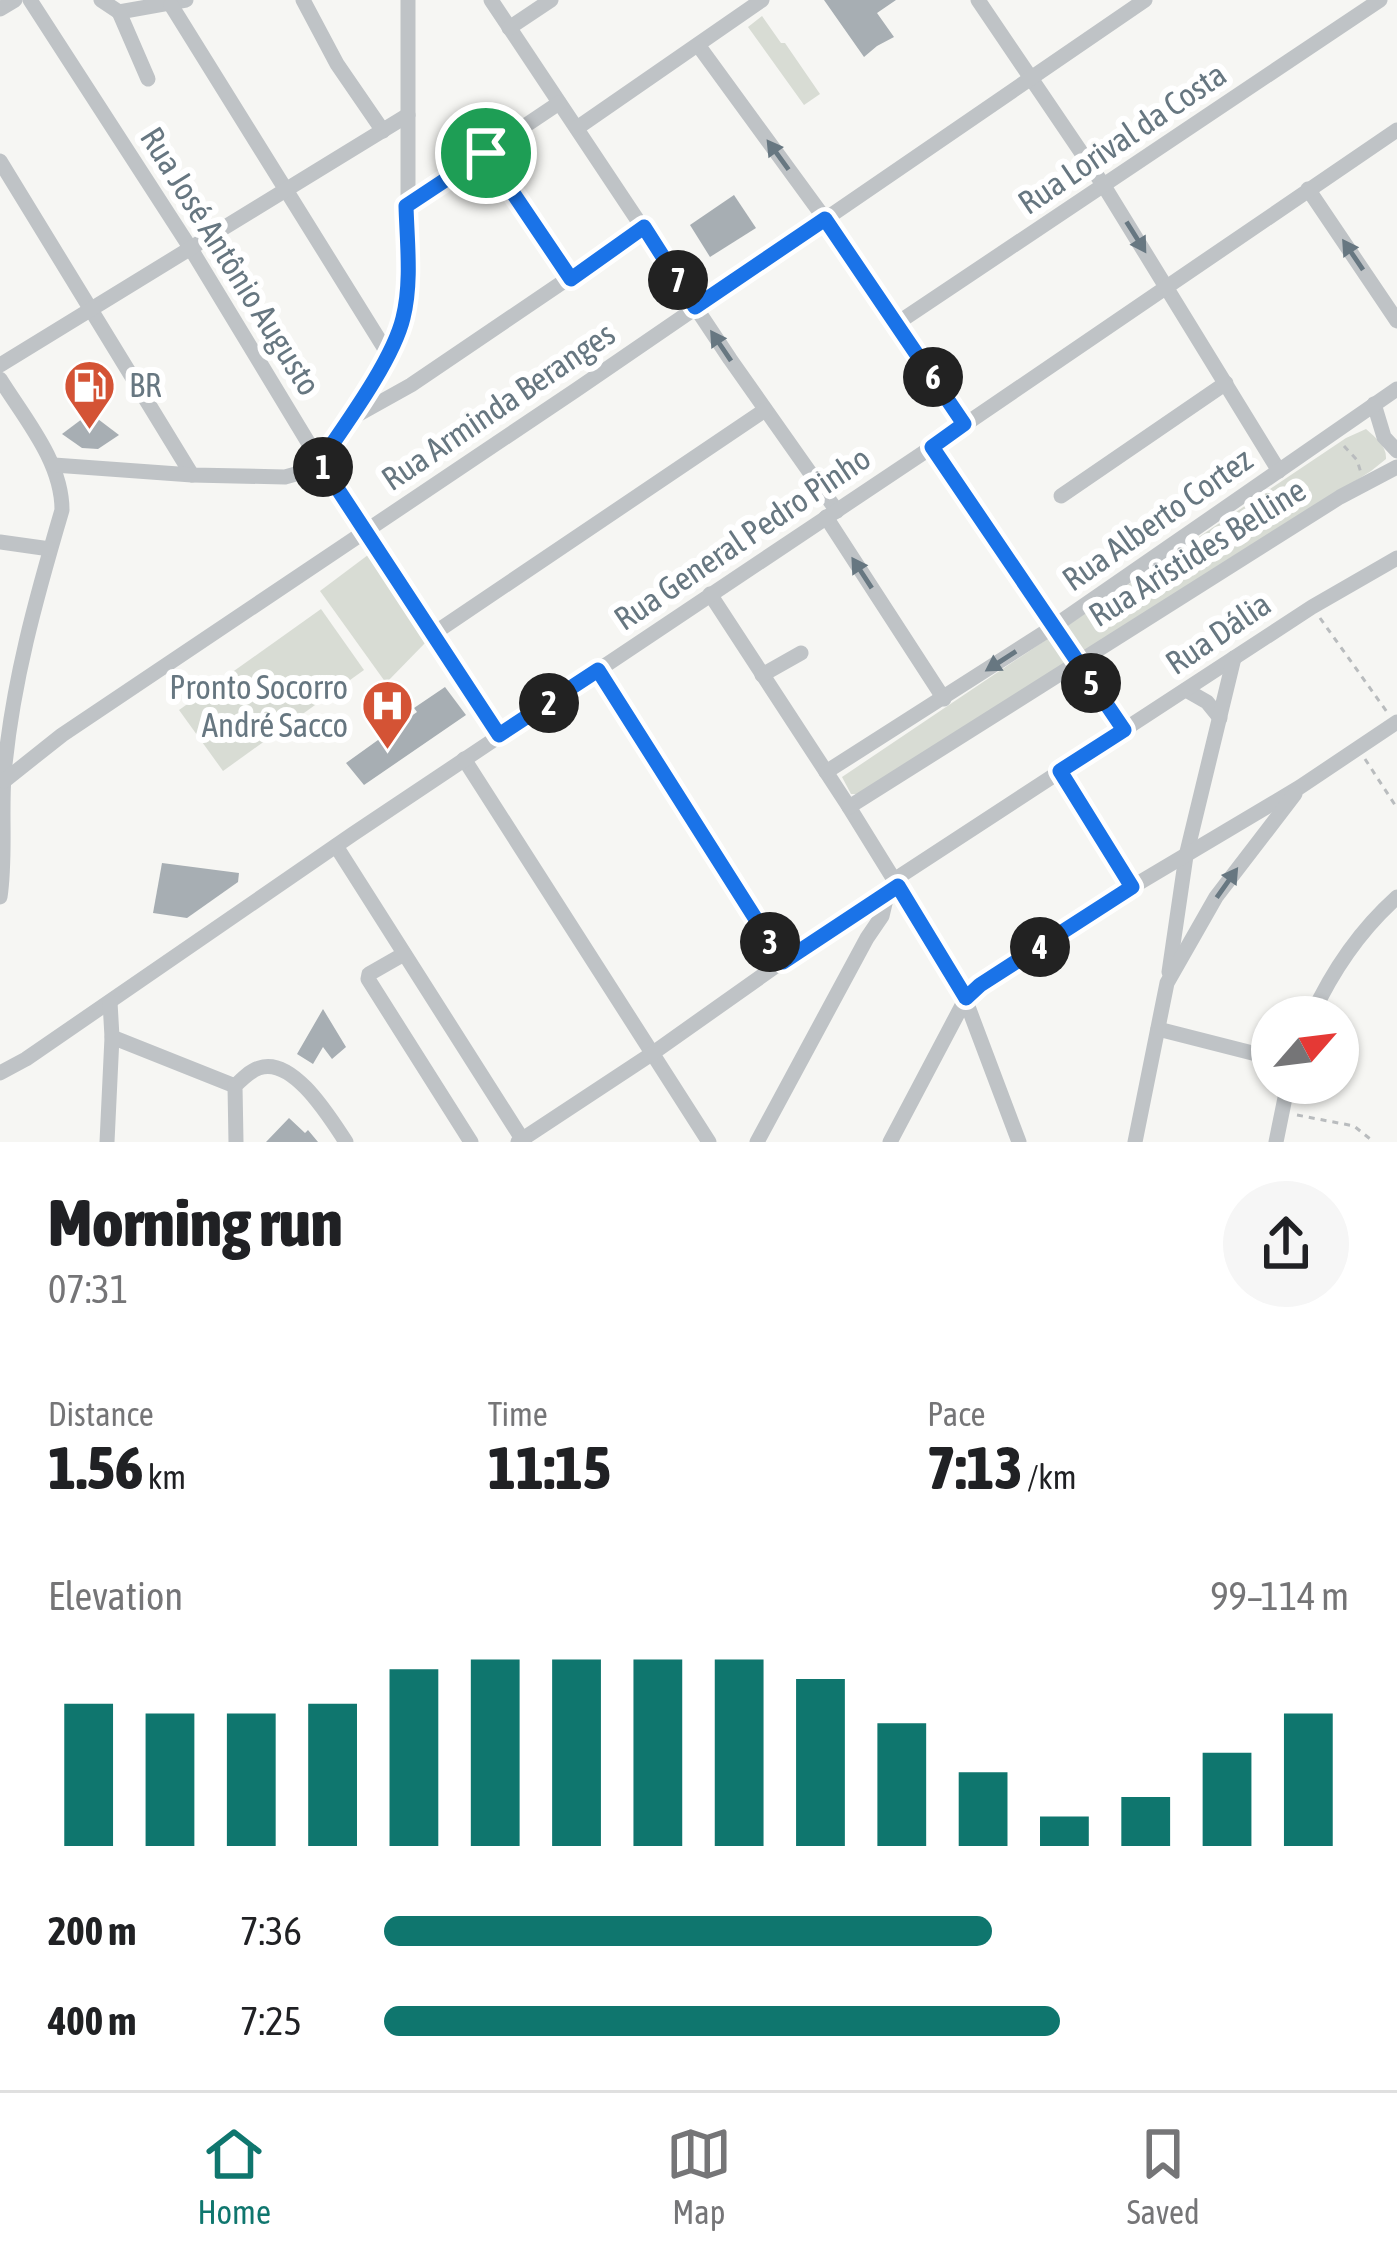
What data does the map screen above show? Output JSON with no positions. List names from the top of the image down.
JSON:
{
  "streets": {
    "street": [
      "Rua Lorival da Costa",
      "Rua José Antônio Augusto",
      "Rua Arminda Beranges",
      "Rua Alberto Cortez",
      "Rua General Pedro Pinho",
      "Rua Aristides Belline",
      "Rua Dália"
    ]
  },
  "crossings": [
    ["Rua José Antônio Augusto", "Rua Arminda Beranges"],
    ["Rua José Antônio Augusto", "Rua General Pedro Pinho"]
  ],
  "places": {
    "fuel station": ["BR"],
    "hospital": ["Pronto Socorro André Sacco"]
  },
  "north": "top right",
  "page": {
    "pins": [
      "7",
      "6",
      "1",
      "5",
      "2",
      "3",
      "4"
    ],
    "heading": ["Morning run", "07:31"],
    "stats": [
      ["Distance", "1.56 km"],
      ["Time", "11:15"],
      ["Pace", "7:13 /km"]
    ],
    "chart": ["Elevation", "99–114 m"],
    "list": [
      {
        "name": "200 m",
        "note": "7:36"
      },
      {
        "name": "400 m",
        "note": "7:25"
      }
    ],
    "tabs": ["Home", "Map", "Saved"]
  }
}
